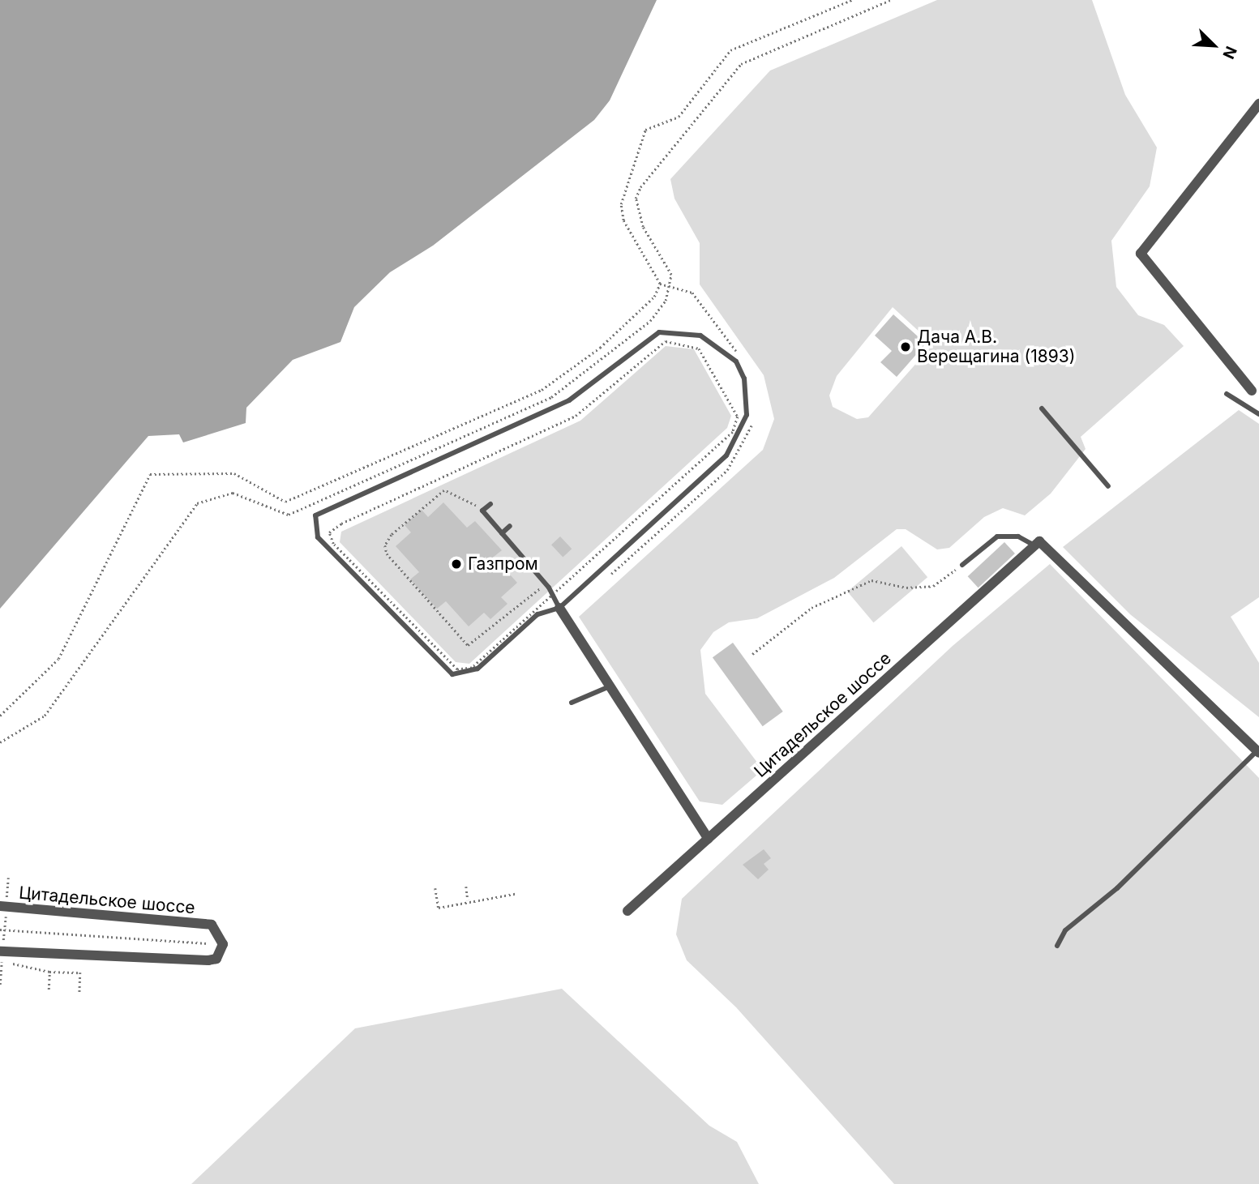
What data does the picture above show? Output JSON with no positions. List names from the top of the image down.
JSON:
{
  "streets": {
    "street": ["Цитадельское шоссе"]
  },
  "places": ["Дача А.В. Верещагина (1893)", "Газпром"],
  "north": "bottom right"
}
